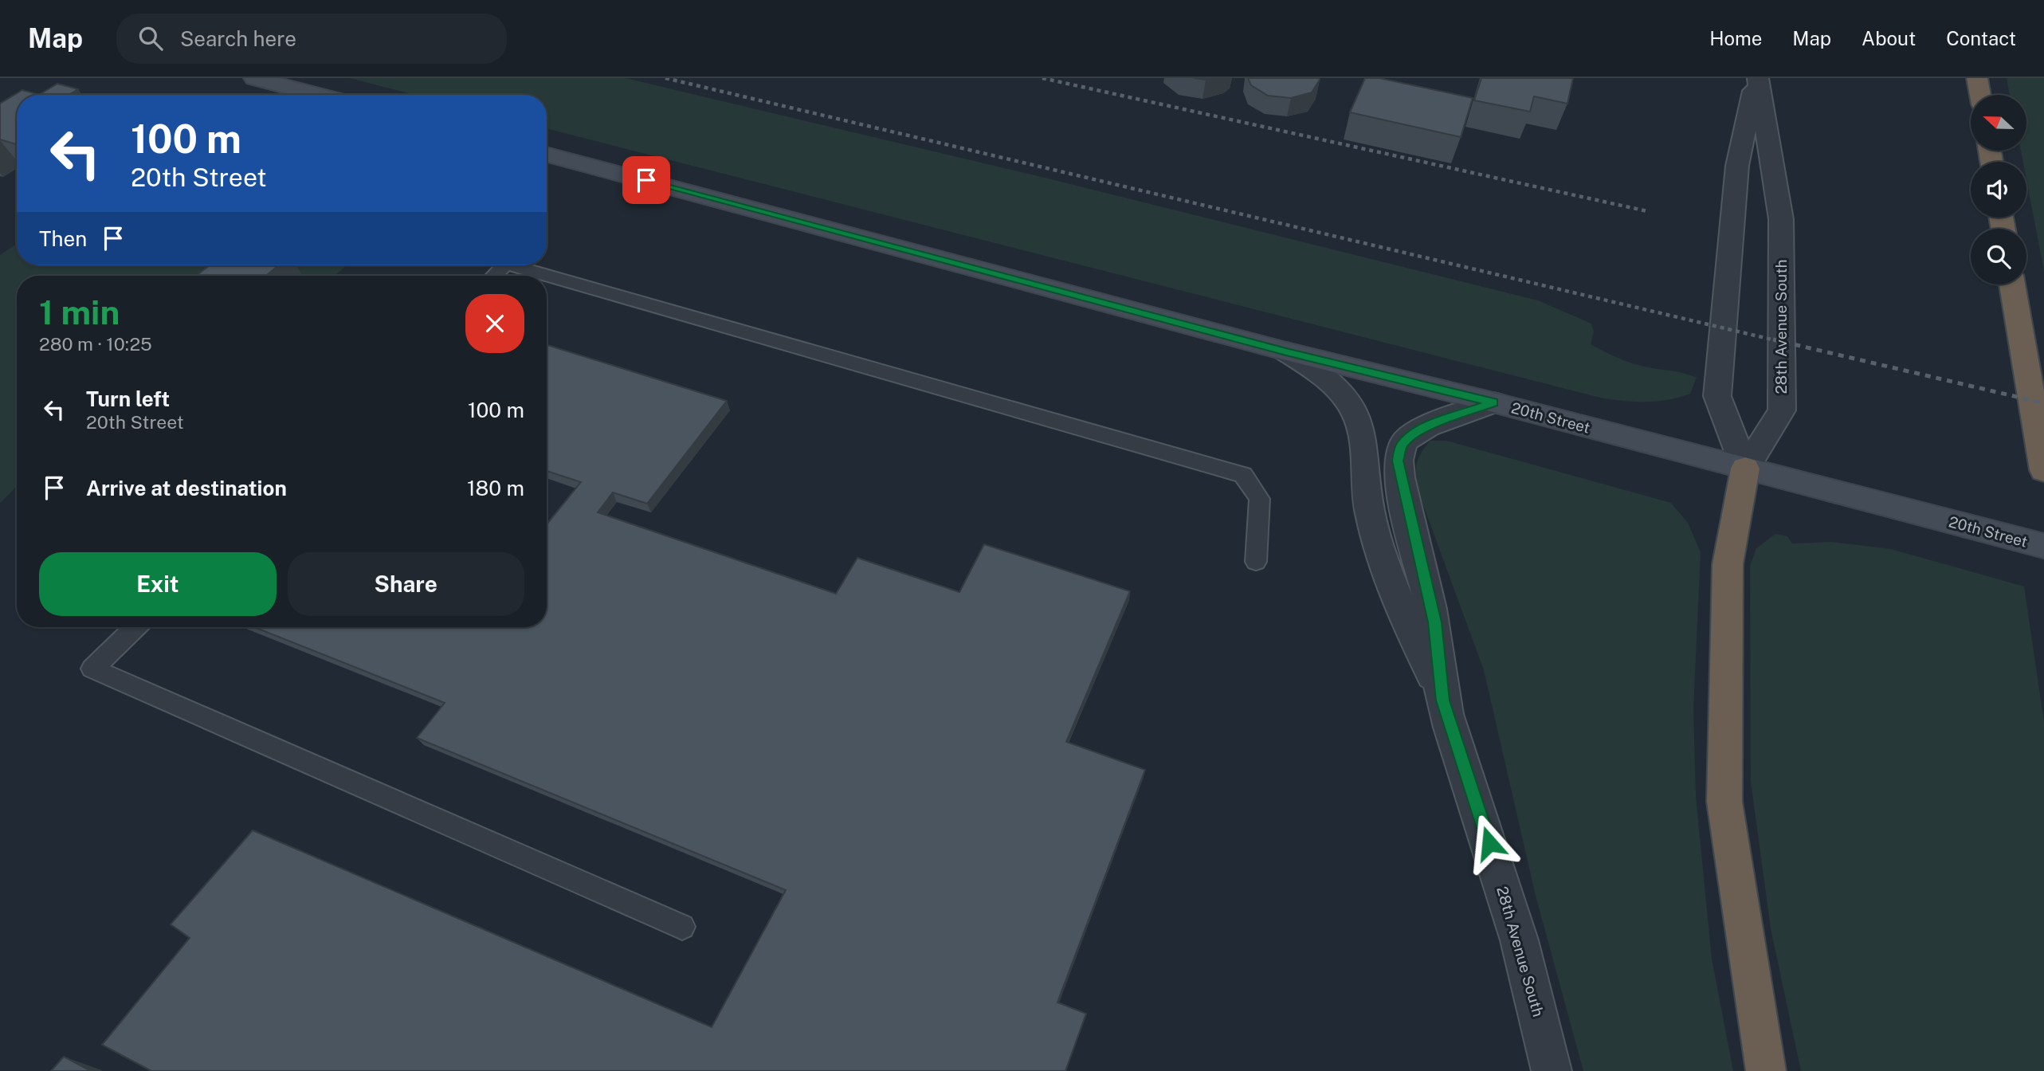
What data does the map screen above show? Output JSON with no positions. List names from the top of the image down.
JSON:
{
  "streets": {
    "main road": ["20th Street"],
    "street": ["28th Avenue South"]
  },
  "crossings": [
    ["28th Avenue South", "20th Street"]
  ],
  "north": "left",
  "page": {
    "header": "Map",
    "search": "Search here",
    "nav": [
      "Home",
      "Map",
      "About",
      "Contact"
    ],
    "turn": ["100 m", "20th Street"],
    "then": "Then",
    "heading": ["1 min", "280 m · 10:25"],
    "list": [
      {
        "name": "Turn left",
        "note": "20th Street",
        "value": "100 m"
      },
      {
        "name": "Arrive at destination",
        "value": "180 m"
      }
    ],
    "buttons": ["Exit", "Share"]
  }
}
